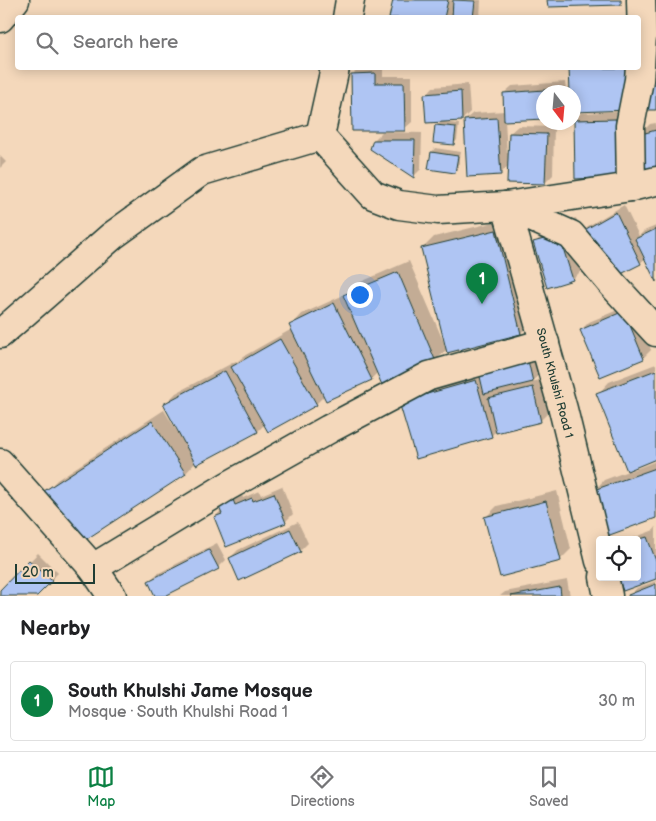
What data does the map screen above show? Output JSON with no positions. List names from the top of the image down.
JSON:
{
  "streets": {
    "street": ["South Khulshi Road 1"]
  },
  "scale_bar": "20 m",
  "north": "bottom",
  "page": {
    "search": "Search here",
    "pins": "1",
    "scale": "20 m",
    "heading": "Nearby",
    "list": [
      {
        "mark": "1",
        "name": "South Khulshi Jame Mosque",
        "note": "Mosque · South Khulshi Road 1",
        "value": "30 m"
      }
    ],
    "nav": ["Map", "Directions", "Saved"]
  }
}
